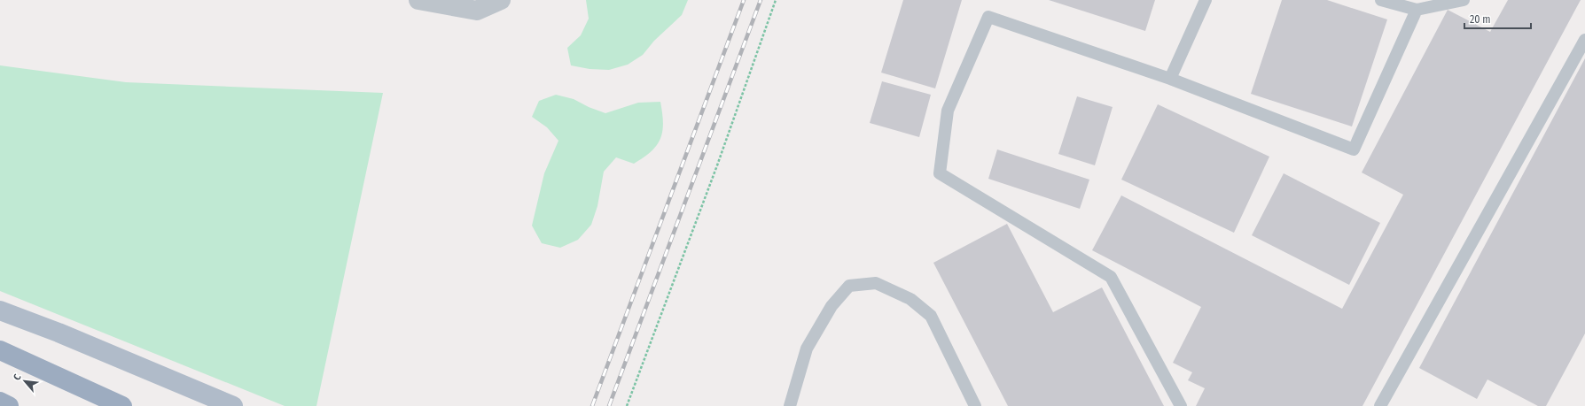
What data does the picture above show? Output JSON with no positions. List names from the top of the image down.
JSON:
{
  "scale_bar": "20 m",
  "north": "top left"
}
